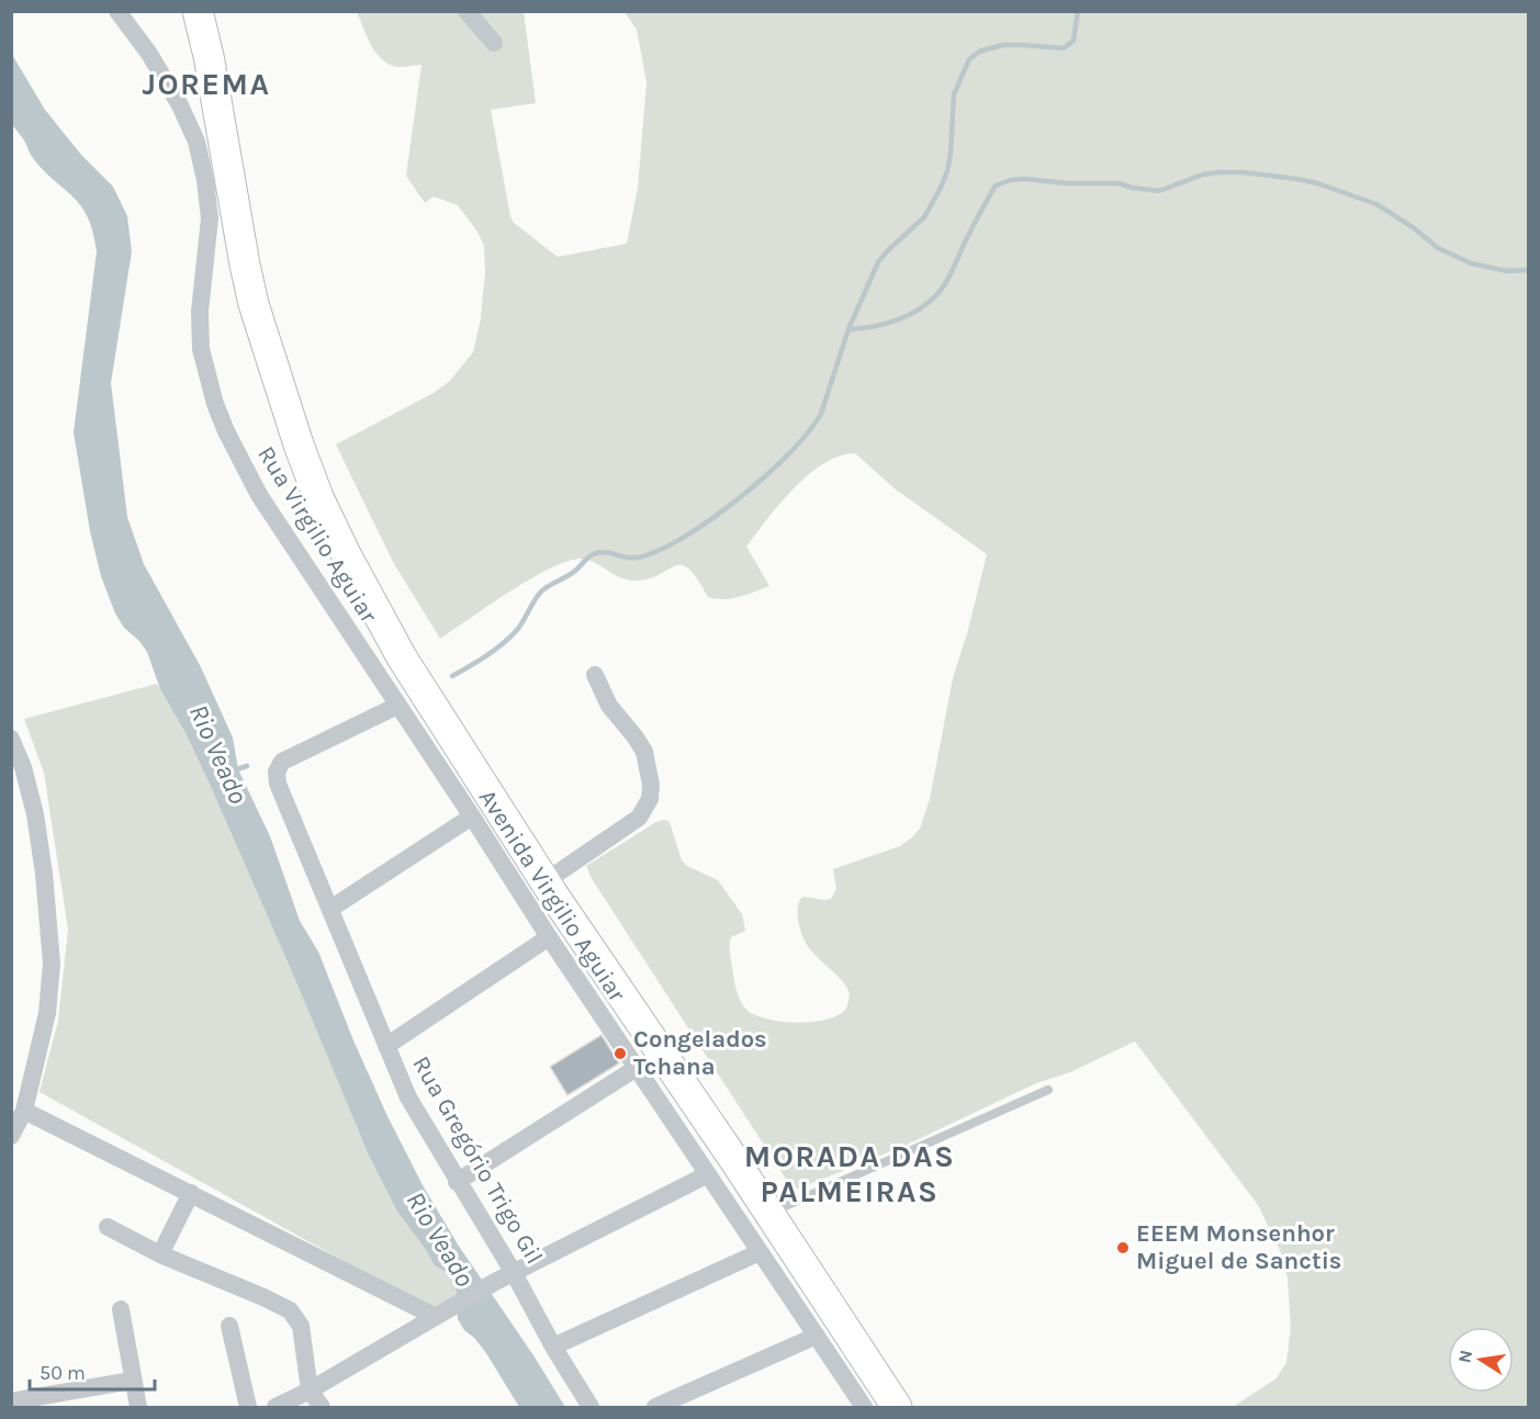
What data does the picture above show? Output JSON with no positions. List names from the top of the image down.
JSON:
{
  "streets": {
    "street": ["Rua Virgilio Aguiar", "Avenida Virgilio Aguiar", "Rua Gregório Trigo Gil"]
  },
  "crossings": [
    ["Rua Virgilio Aguiar", "Avenida Virgilio Aguiar"],
    ["Rua Virgilio Aguiar", "Rua Gregório Trigo Gil"],
    ["Avenida Virgilio Aguiar", "Rua Gregório Trigo Gil"]
  ],
  "districts": ["JOREMA", "MORADA DAS PALMEIRAS"],
  "water": ["Rio Veado"],
  "places": ["Congelados Tchana", "EEEM Monsenhor Miguel de Sanctis"],
  "scale_bar": "50 m",
  "north": "left"
}
